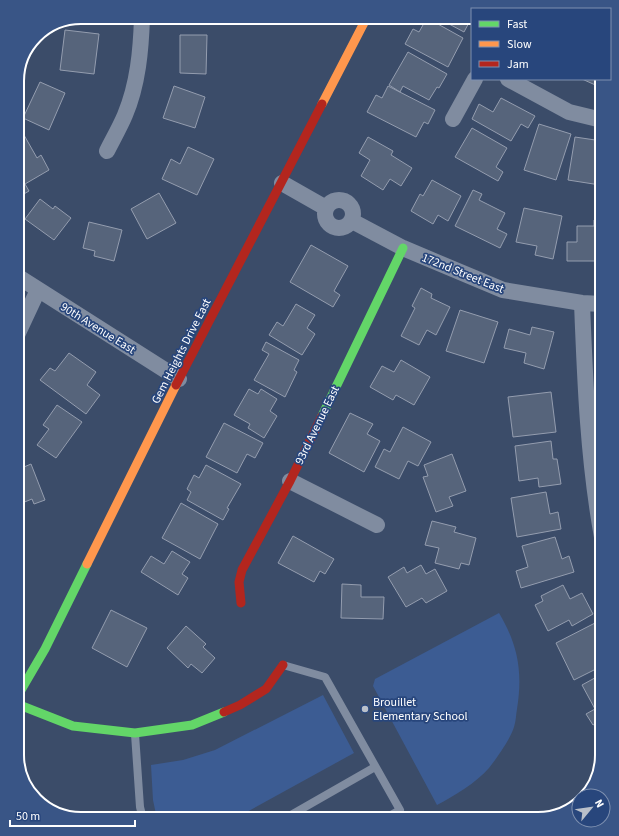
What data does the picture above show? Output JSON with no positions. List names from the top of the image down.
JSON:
{
  "streets": {
    "street": [
      "172nd Street East",
      "90th Avenue East",
      "Gem Heights Drive East",
      "93rd Avenue East"
    ]
  },
  "crossings": [
    ["172nd Street East", "Gem Heights Drive East"],
    ["172nd Street East", "93rd Avenue East"],
    ["90th Avenue East", "Gem Heights Drive East"]
  ],
  "places": ["Brouillet Elementary School"],
  "legend": ["Fast", "Slow", "Jam"],
  "scale_bar": "50 m",
  "north": "top right"
}
